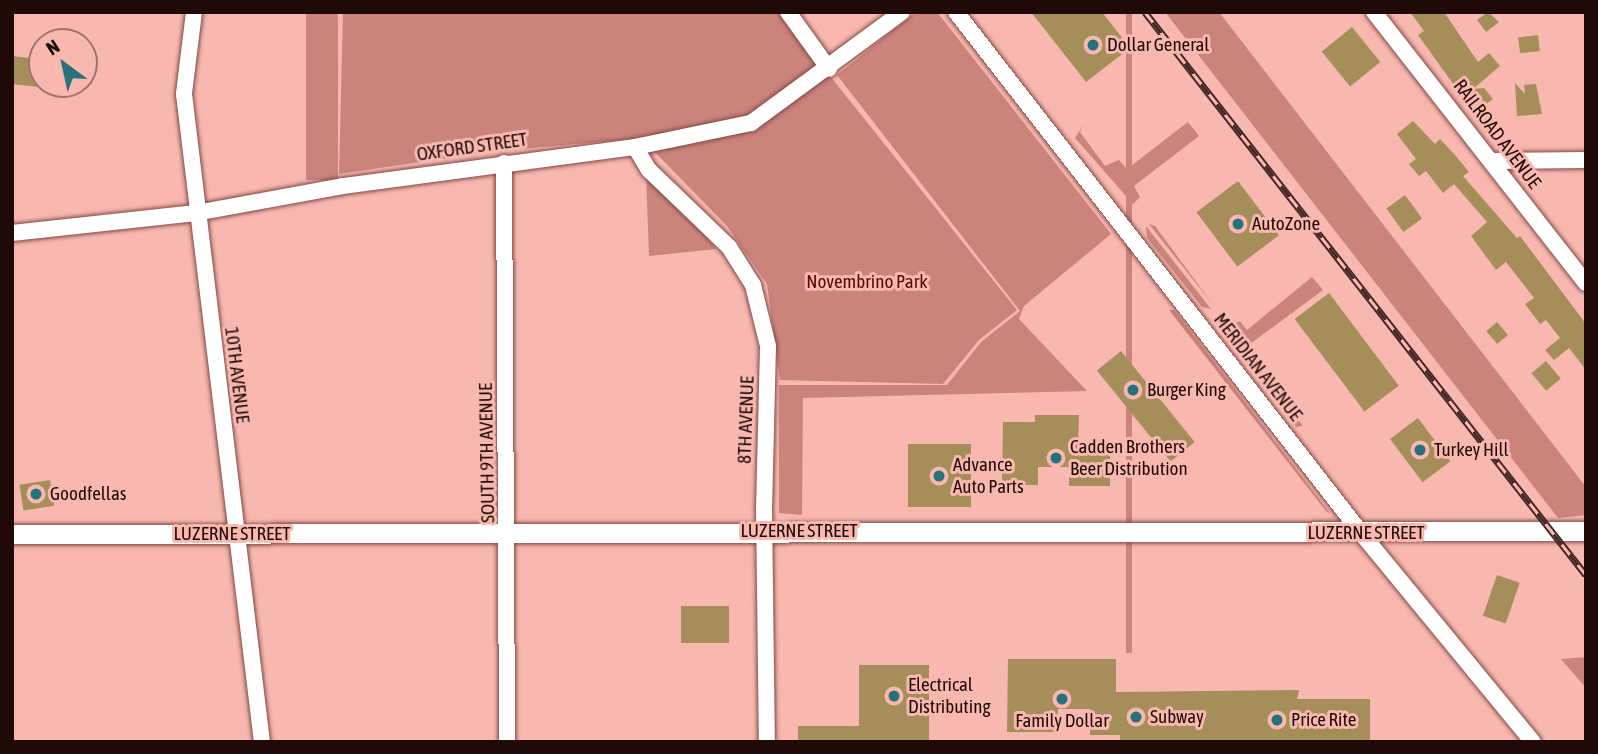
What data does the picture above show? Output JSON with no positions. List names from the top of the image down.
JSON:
{
  "streets": {
    "street": [
      "RAILROAD AVENUE",
      "OXFORD STREET",
      "MERIDIAN AVENUE",
      "10TH AVENUE",
      "8TH AVENUE",
      "SOUTH 9TH AVENUE",
      "LUZERNE STREET"
    ]
  },
  "crossings": [
    ["OXFORD STREET", "10TH AVENUE"],
    ["OXFORD STREET", "8TH AVENUE"],
    ["OXFORD STREET", "SOUTH 9TH AVENUE"],
    ["MERIDIAN AVENUE", "LUZERNE STREET"],
    ["10TH AVENUE", "LUZERNE STREET"],
    ["8TH AVENUE", "LUZERNE STREET"],
    ["SOUTH 9TH AVENUE", "LUZERNE STREET"]
  ],
  "parks": ["Novembrino Park"],
  "places": [
    "Dollar General",
    "AutoZone",
    "Burger King",
    "Turkey Hill",
    "Cadden Brothers Beer Distribution",
    "Advance Auto Parts",
    "Goodfellas",
    "Electrical Distributing",
    "Family Dollar",
    "Subway",
    "Price Rite"
  ],
  "north": "top left"
}
